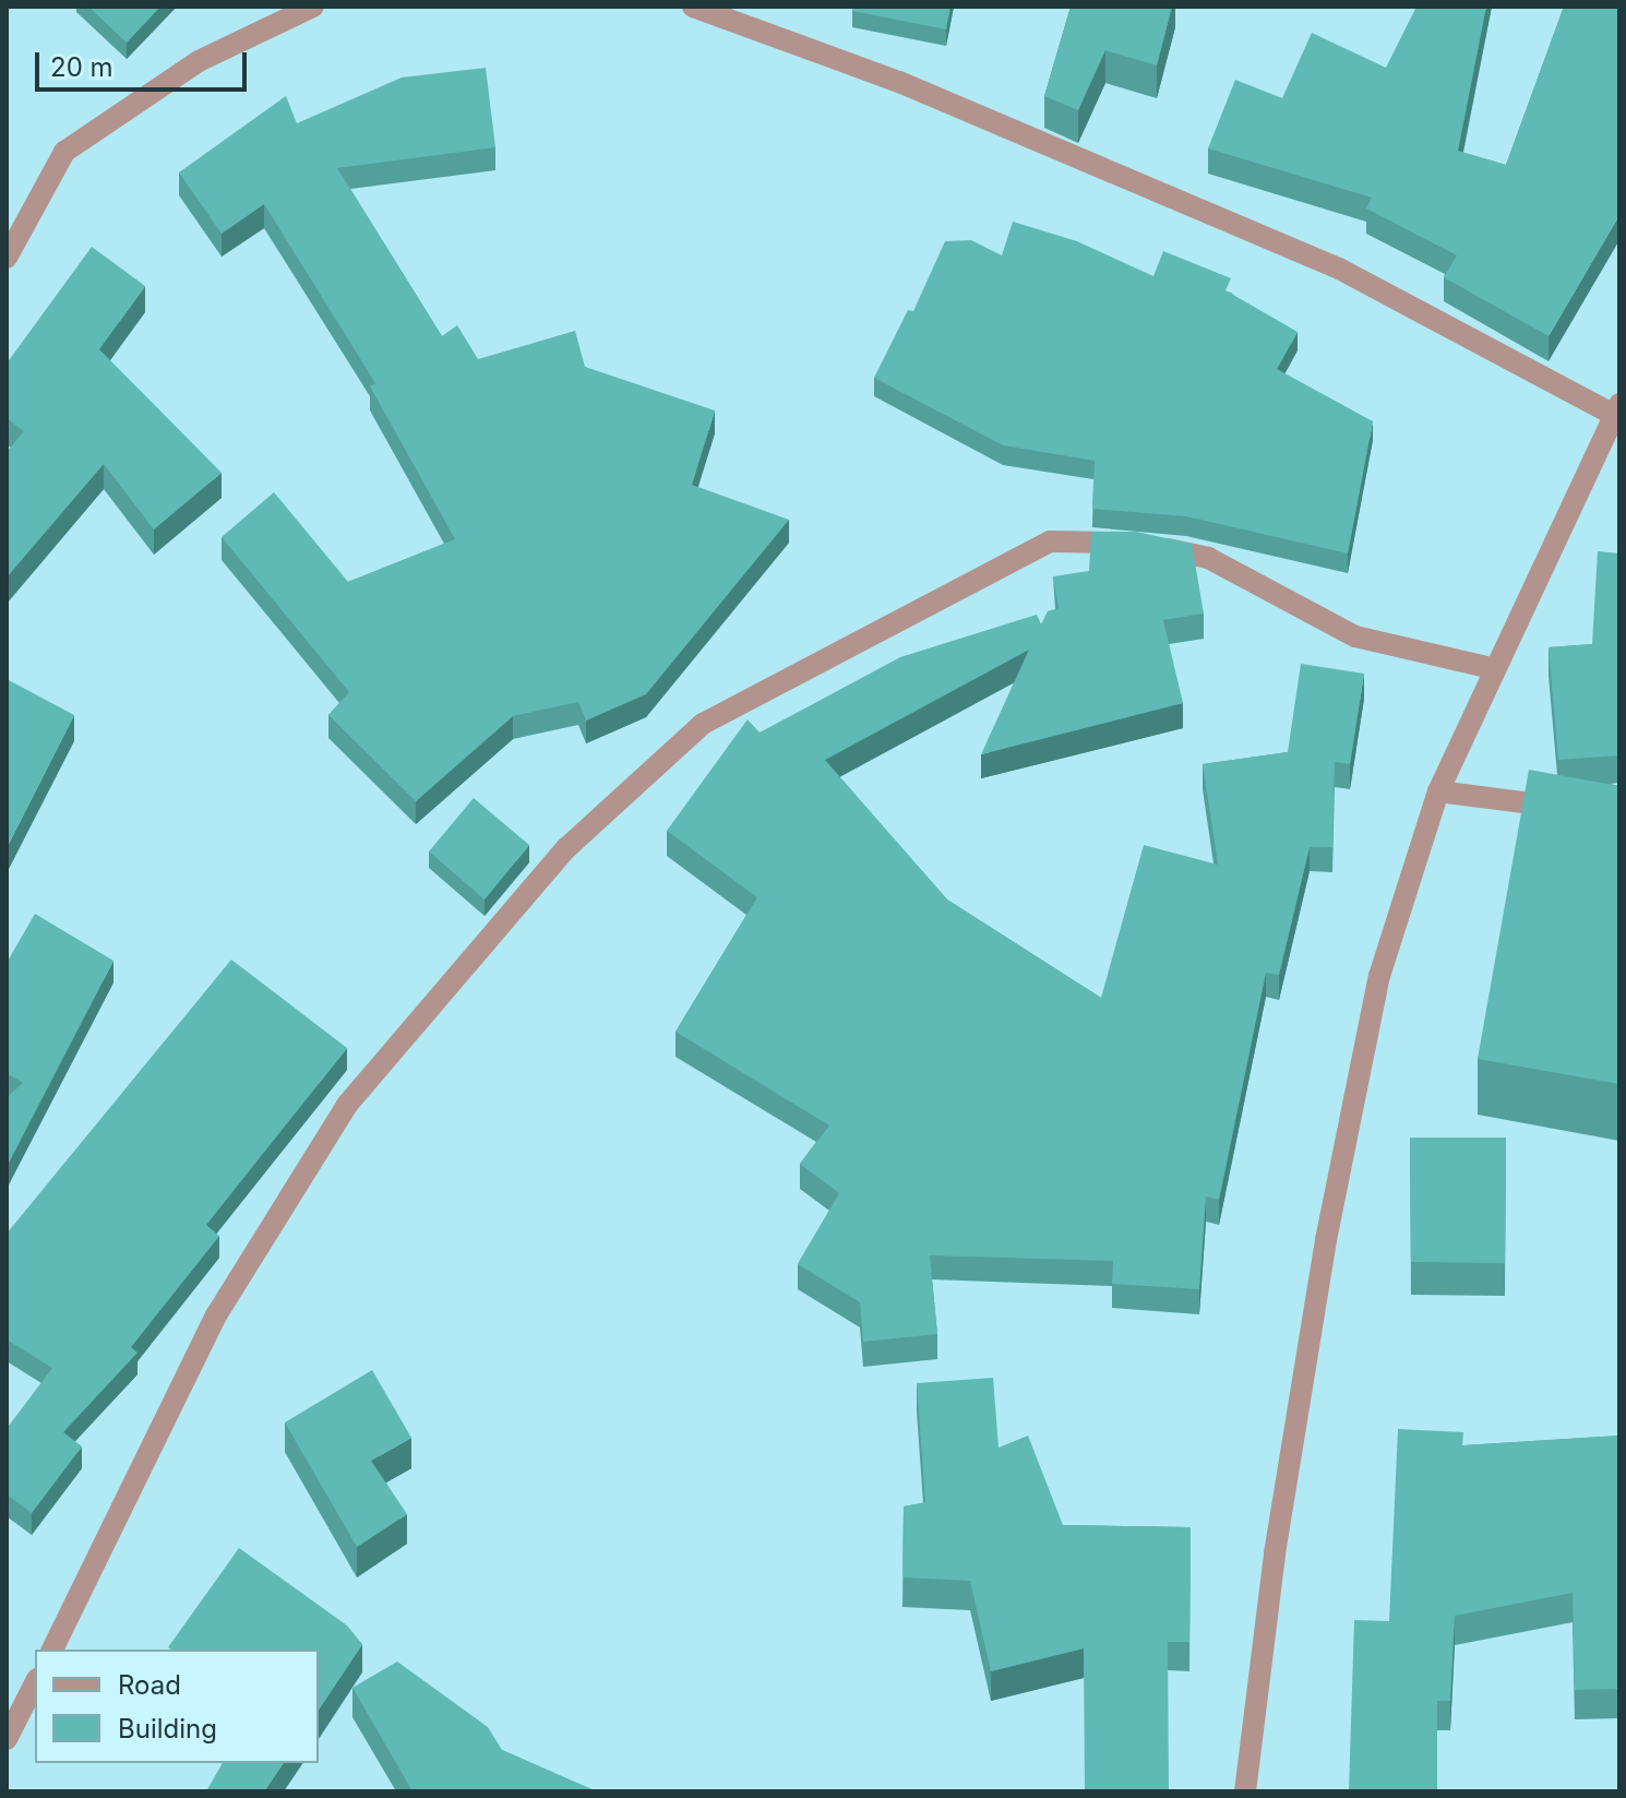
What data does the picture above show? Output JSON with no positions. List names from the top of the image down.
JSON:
{
  "legend": ["Road", "Building"],
  "scale_bar": "20 m"
}
